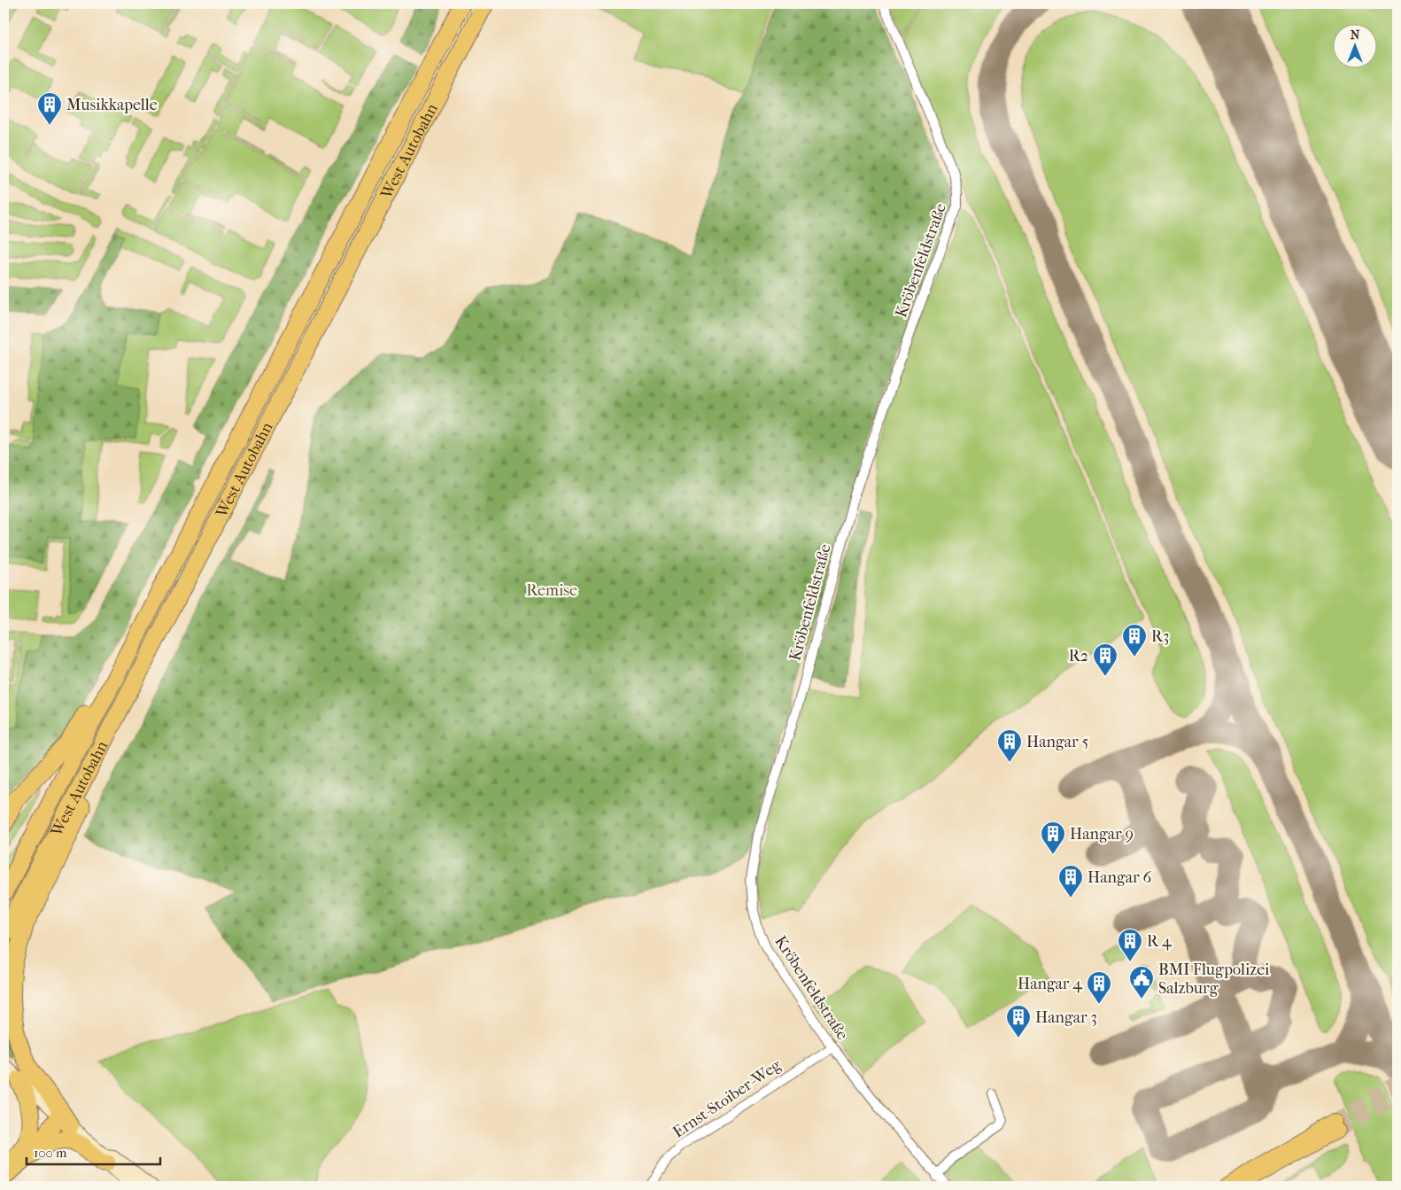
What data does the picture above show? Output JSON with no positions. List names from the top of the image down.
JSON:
{
  "streets": {
    "highway": ["West Autobahn"],
    "street": ["Kröbenfeldstraße", "Ernst-Stoiber-Weg"]
  },
  "crossings": [
    ["Kröbenfeldstraße", "Ernst-Stoiber-Weg"]
  ],
  "parks": ["Remise"],
  "places": {
    "building": [
      "Musikkapelle",
      "R3",
      "R2",
      "Hangar 5",
      "Hangar 9",
      "Hangar 6",
      "R 4",
      "Hangar 4",
      "Hangar 3"
    ],
    "public building": ["BMI Flugpolizei Salzburg"]
  },
  "scale_bar": "100 m",
  "north": "top"
}
